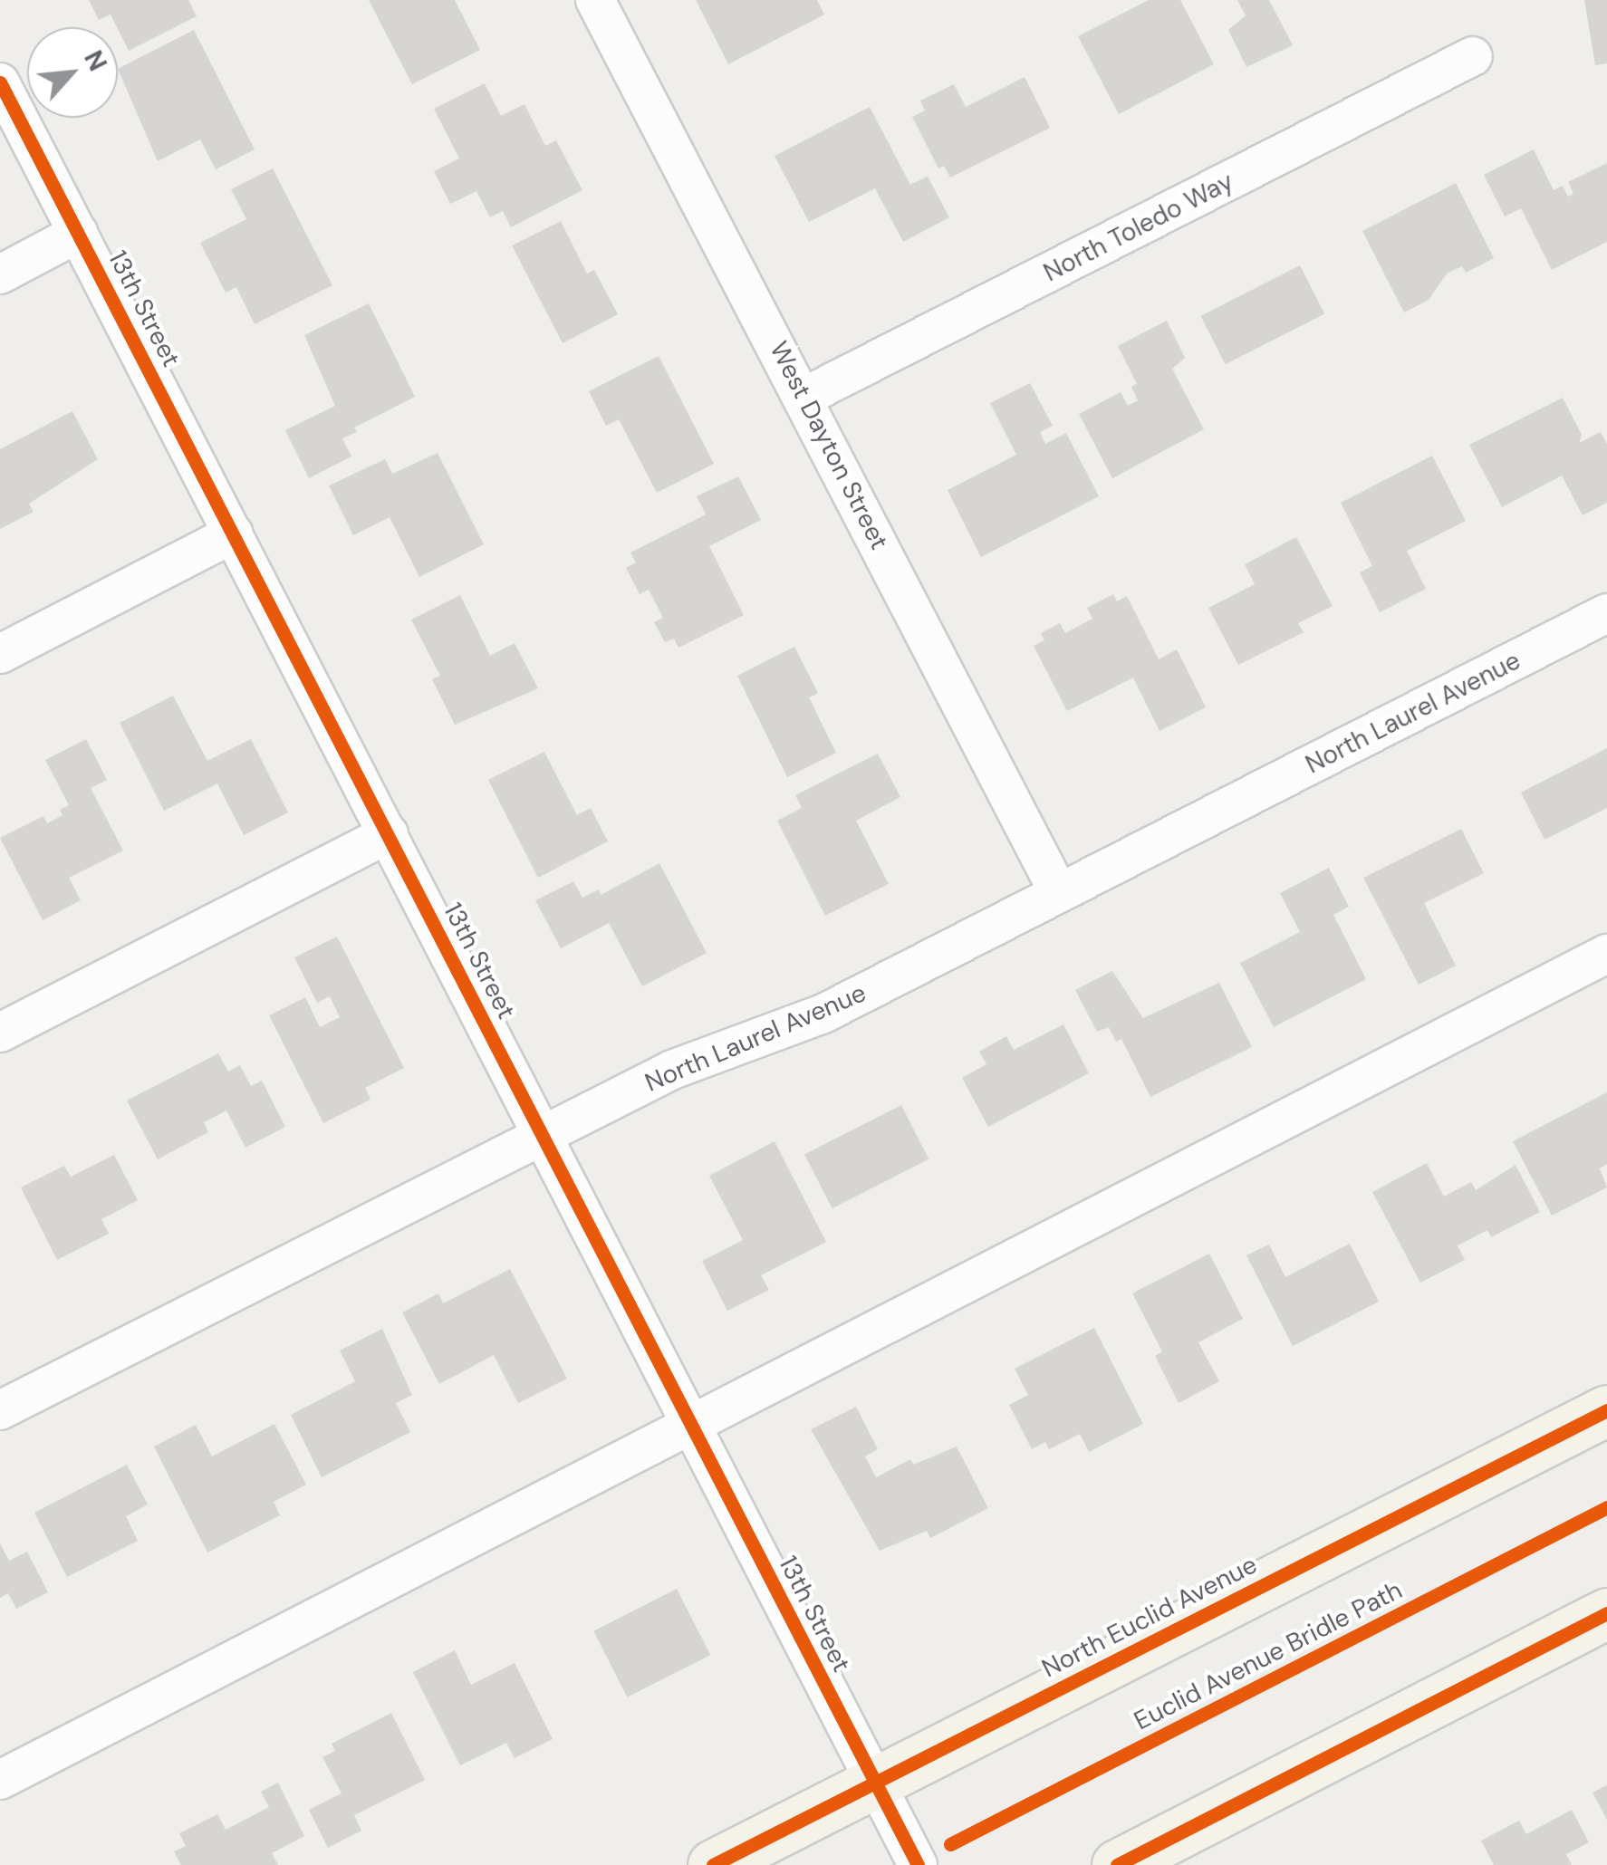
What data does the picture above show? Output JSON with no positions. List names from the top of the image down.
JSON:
{
  "streets": {
    "main road": ["North Euclid Avenue"],
    "street": [
      "North Toledo Way",
      "13th Street",
      "West Dayton Street",
      "North Laurel Avenue"
    ],
    "cycle path": ["Euclid Avenue Bridle Path"]
  },
  "crossings": [
    ["North Toledo Way", "West Dayton Street"],
    ["13th Street", "North Laurel Avenue"],
    ["13th Street", "North Euclid Avenue"],
    ["West Dayton Street", "North Laurel Avenue"]
  ],
  "north": "top right"
}
